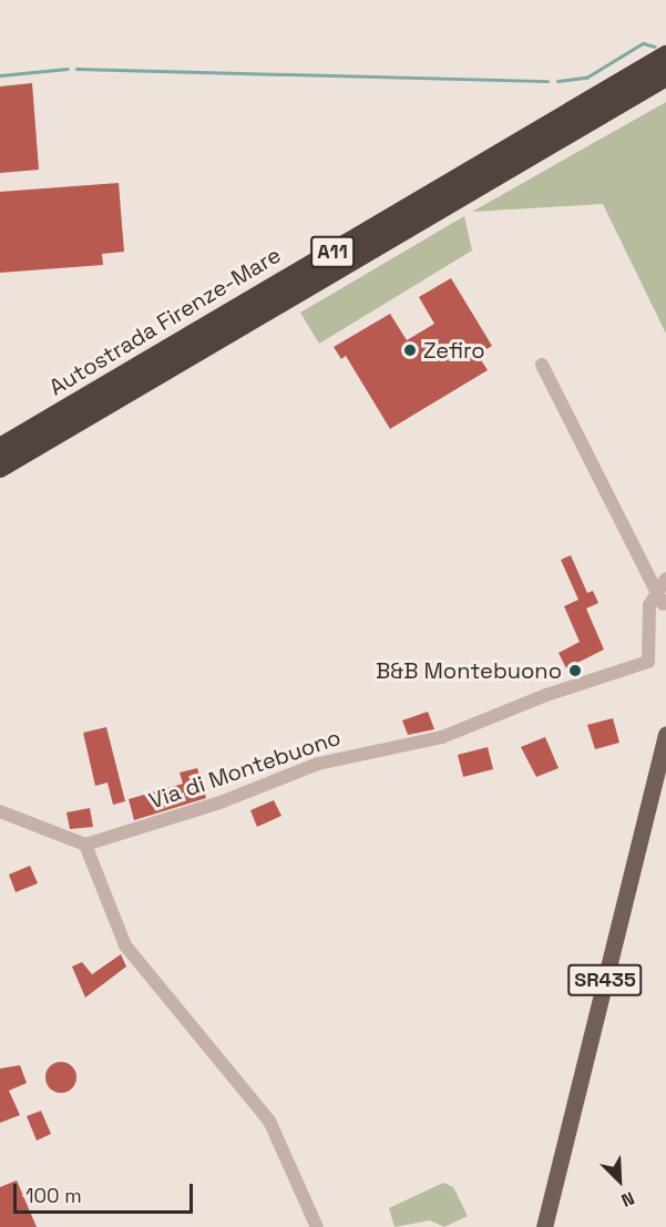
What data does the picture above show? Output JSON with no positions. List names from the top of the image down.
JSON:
{
  "streets": {
    "highway": ["A11", "Autostrada Firenze-Mare"],
    "main road": ["SR435"],
    "street": ["Via di Montebuono"]
  },
  "places": ["Zefiro", "B&B Montebuono"],
  "scale_bar": "100 m",
  "north": "bottom right"
}
